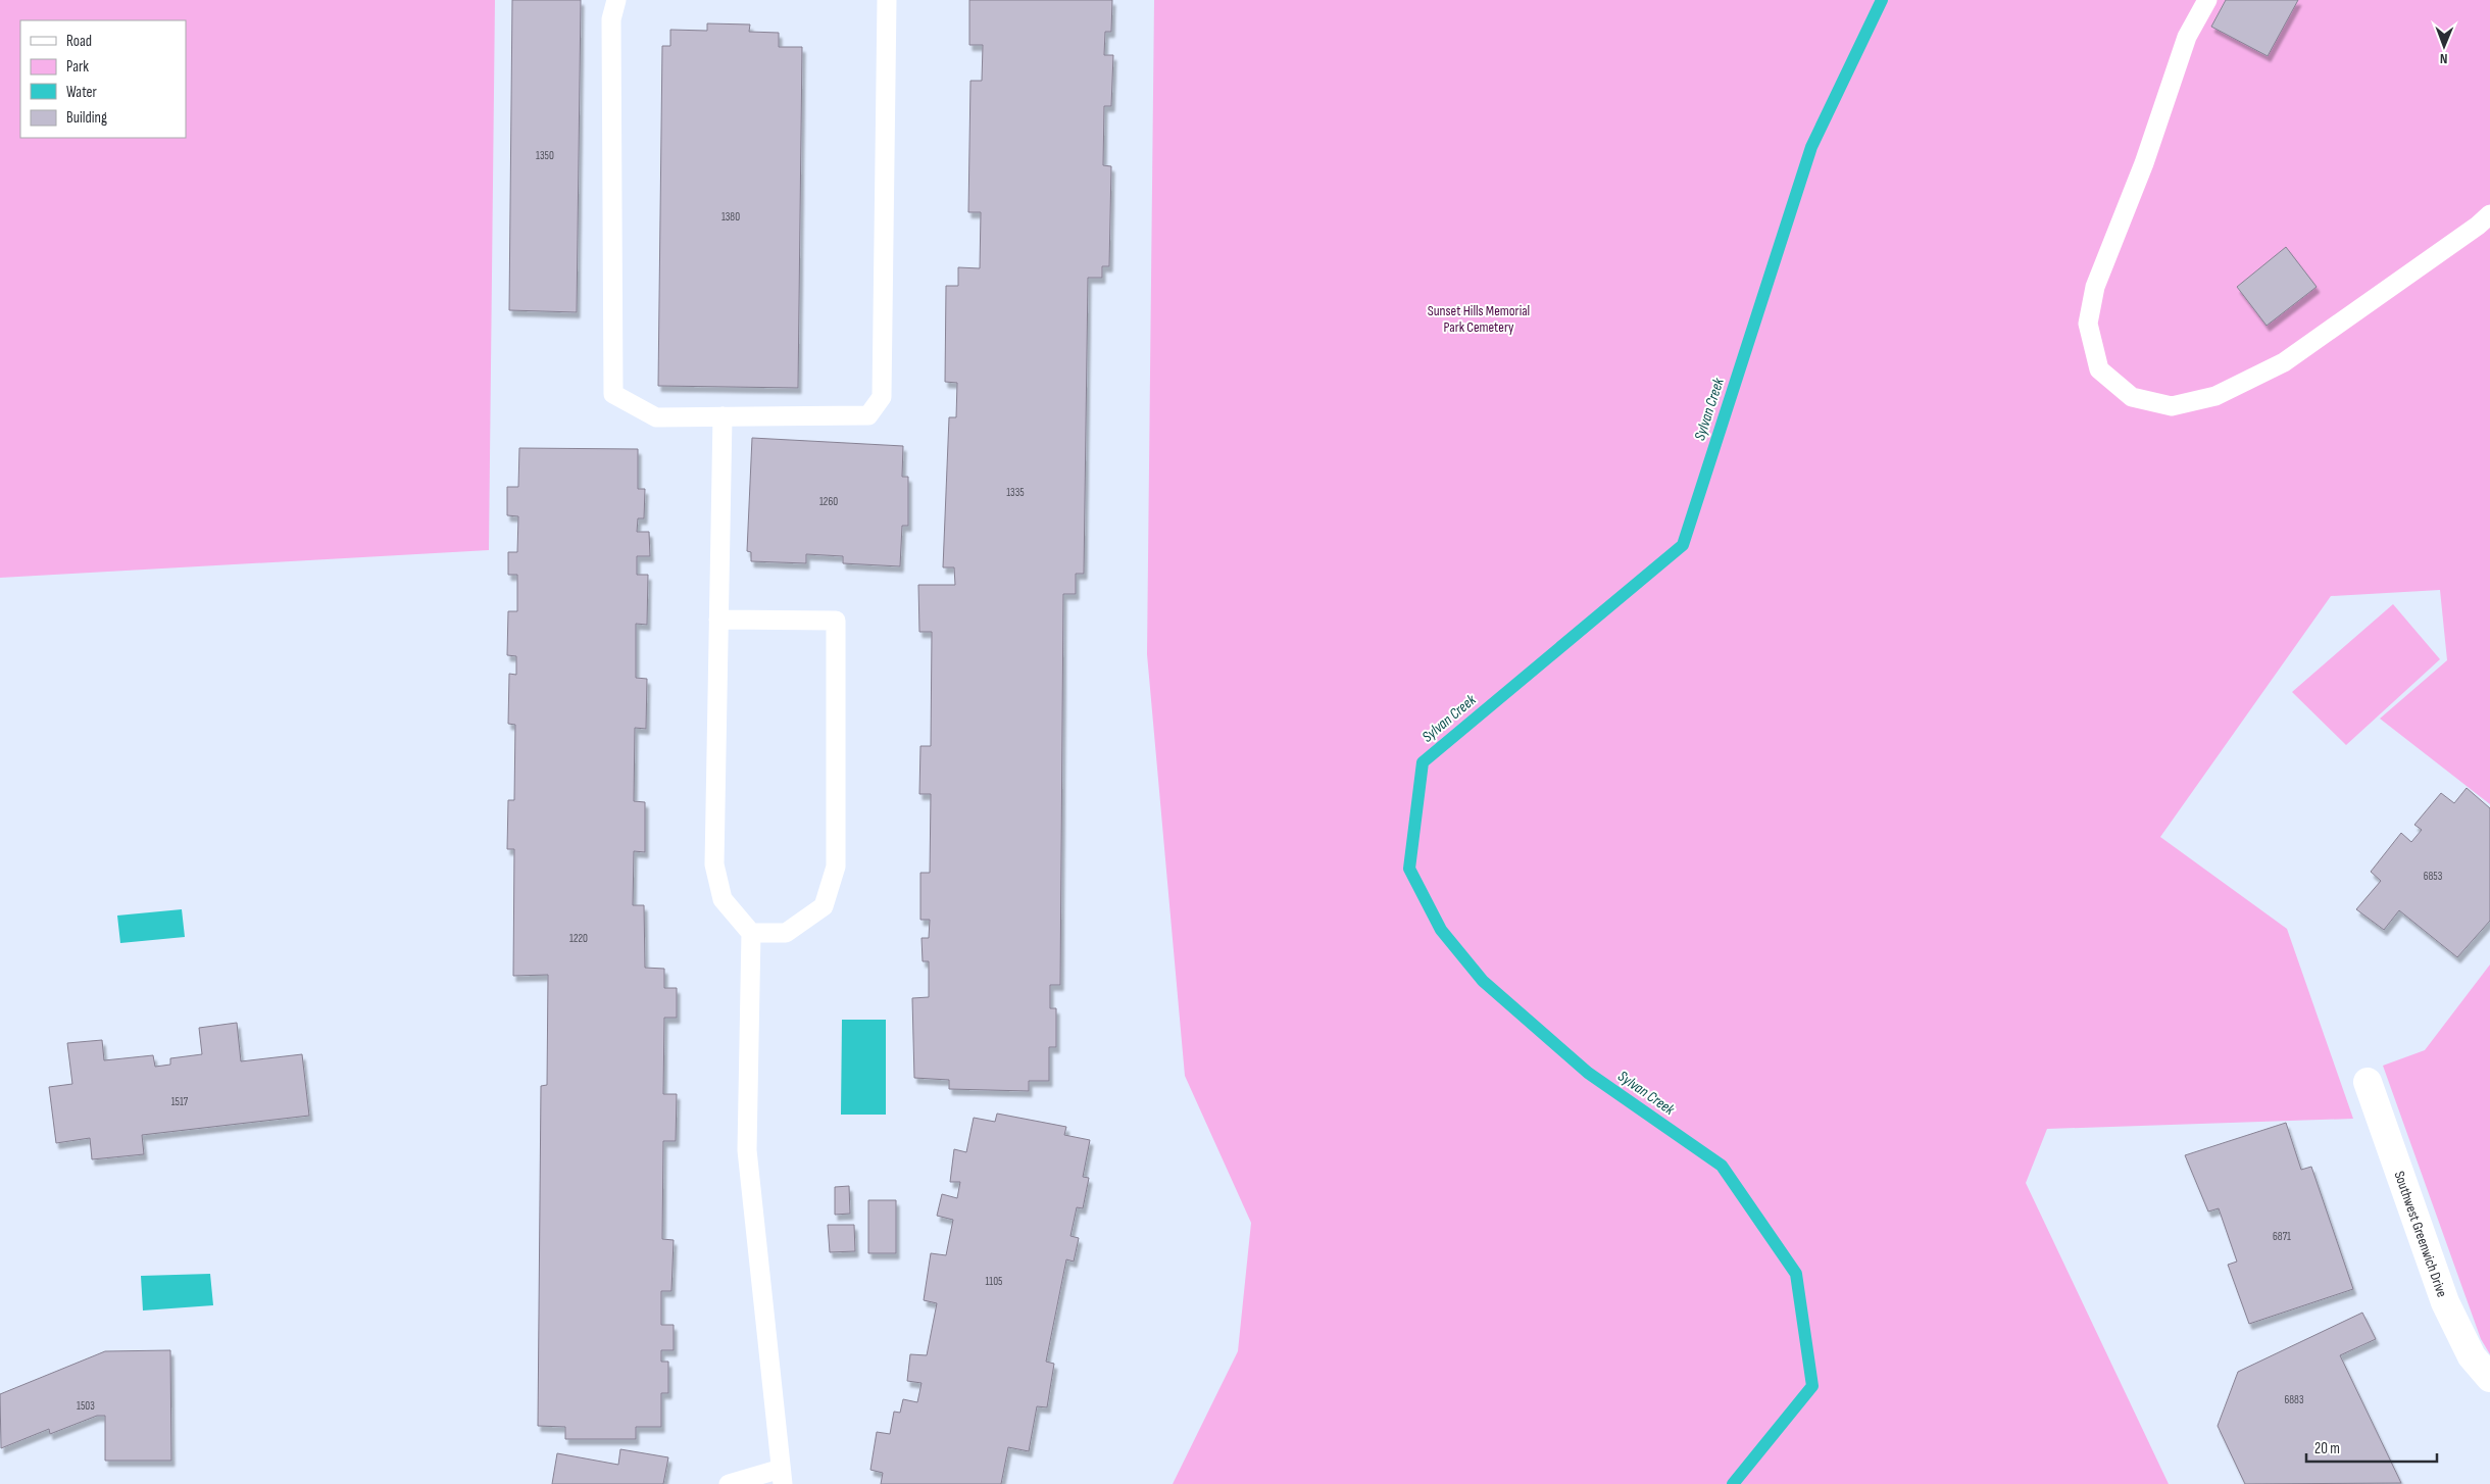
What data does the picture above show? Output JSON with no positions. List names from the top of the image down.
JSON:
{
  "streets": {
    "street": ["Southwest Greenwich Drive"]
  },
  "water": ["Sylvan Creek"],
  "parks": ["Sunset Hills Memorial Park Cemetery"],
  "house_numbers": [
    "1350",
    "1380",
    "1335",
    "1260",
    "6853",
    "1220",
    "1517",
    "6871",
    "1105",
    "6883",
    "1503"
  ],
  "legend": [
    "Road",
    "Park",
    "Water",
    "Building"
  ],
  "scale_bar": "20 m",
  "north": "bottom"
}
